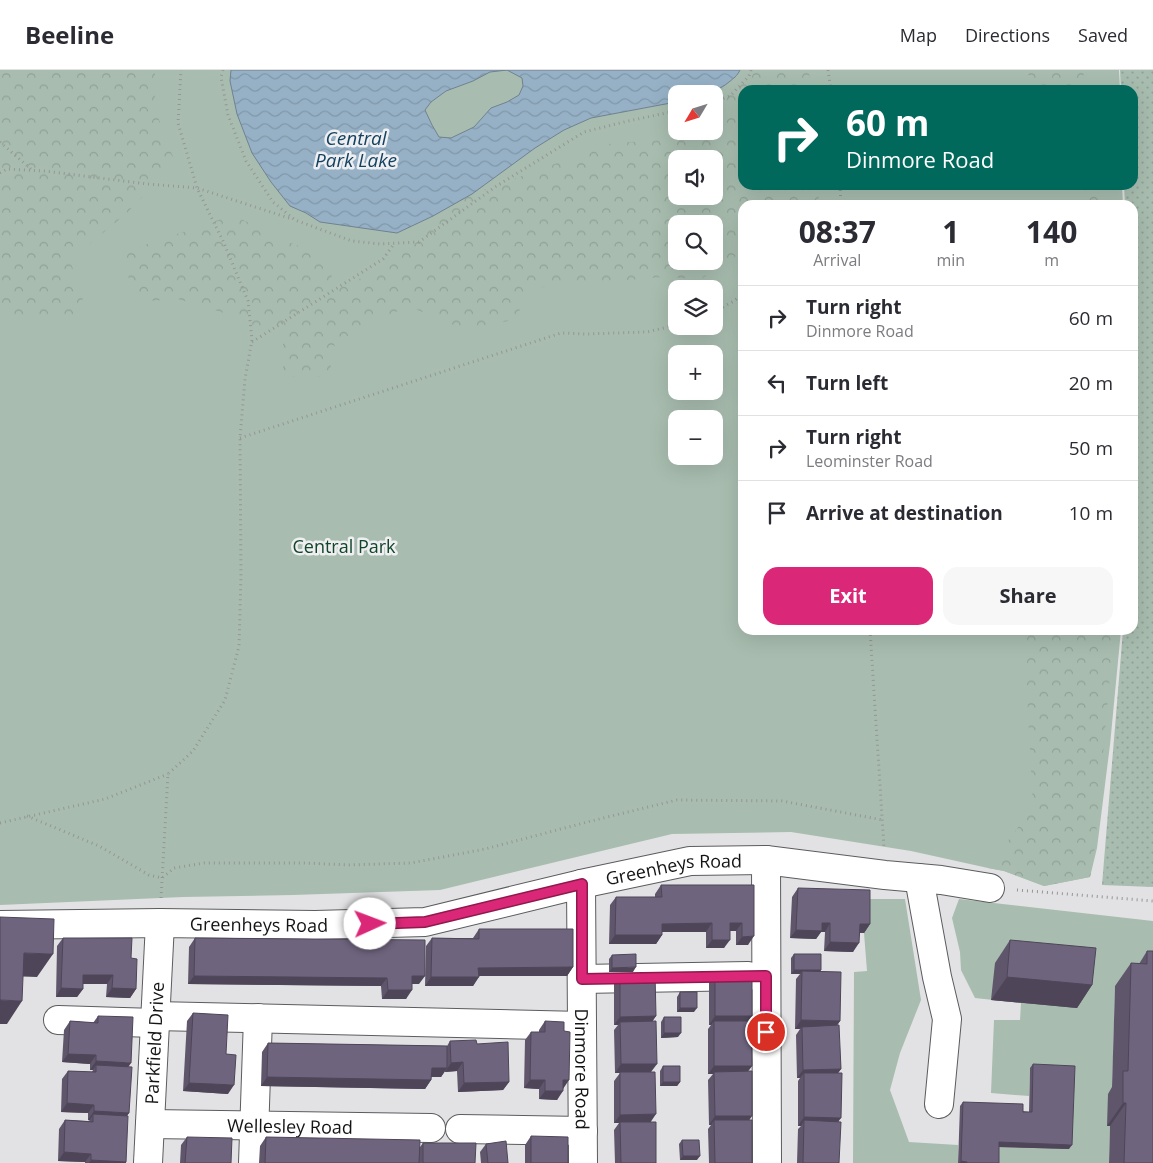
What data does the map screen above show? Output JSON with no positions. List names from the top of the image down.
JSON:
{
  "streets": {
    "street": [
      "Greenheys Road",
      "Parkfield Drive",
      "Dinmore Road",
      "Wellesley Road"
    ]
  },
  "crossings": [
    ["Greenheys Road", "Parkfield Drive"],
    ["Greenheys Road", "Dinmore Road"],
    ["Parkfield Drive", "Wellesley Road"]
  ],
  "water": ["Central Park Lake"],
  "parks": ["Central Park"],
  "north": "bottom left",
  "page": {
    "header": "Beeline",
    "nav": ["Map", "Directions", "Saved"],
    "map_buttons": ["+", "−"],
    "turn": ["60 m", "Dinmore Road"],
    "eta": [
      "08:37",
      "Arrival",
      "1",
      "min",
      "140",
      "m"
    ],
    "list": [
      {
        "name": "Turn right",
        "note": "Dinmore Road",
        "value": "60 m"
      },
      {
        "name": "Turn left",
        "value": "20 m"
      },
      {
        "name": "Turn right",
        "note": "Leominster Road",
        "value": "50 m"
      },
      {
        "name": "Arrive at destination",
        "value": "10 m"
      }
    ],
    "buttons": ["Exit", "Share"]
  }
}
